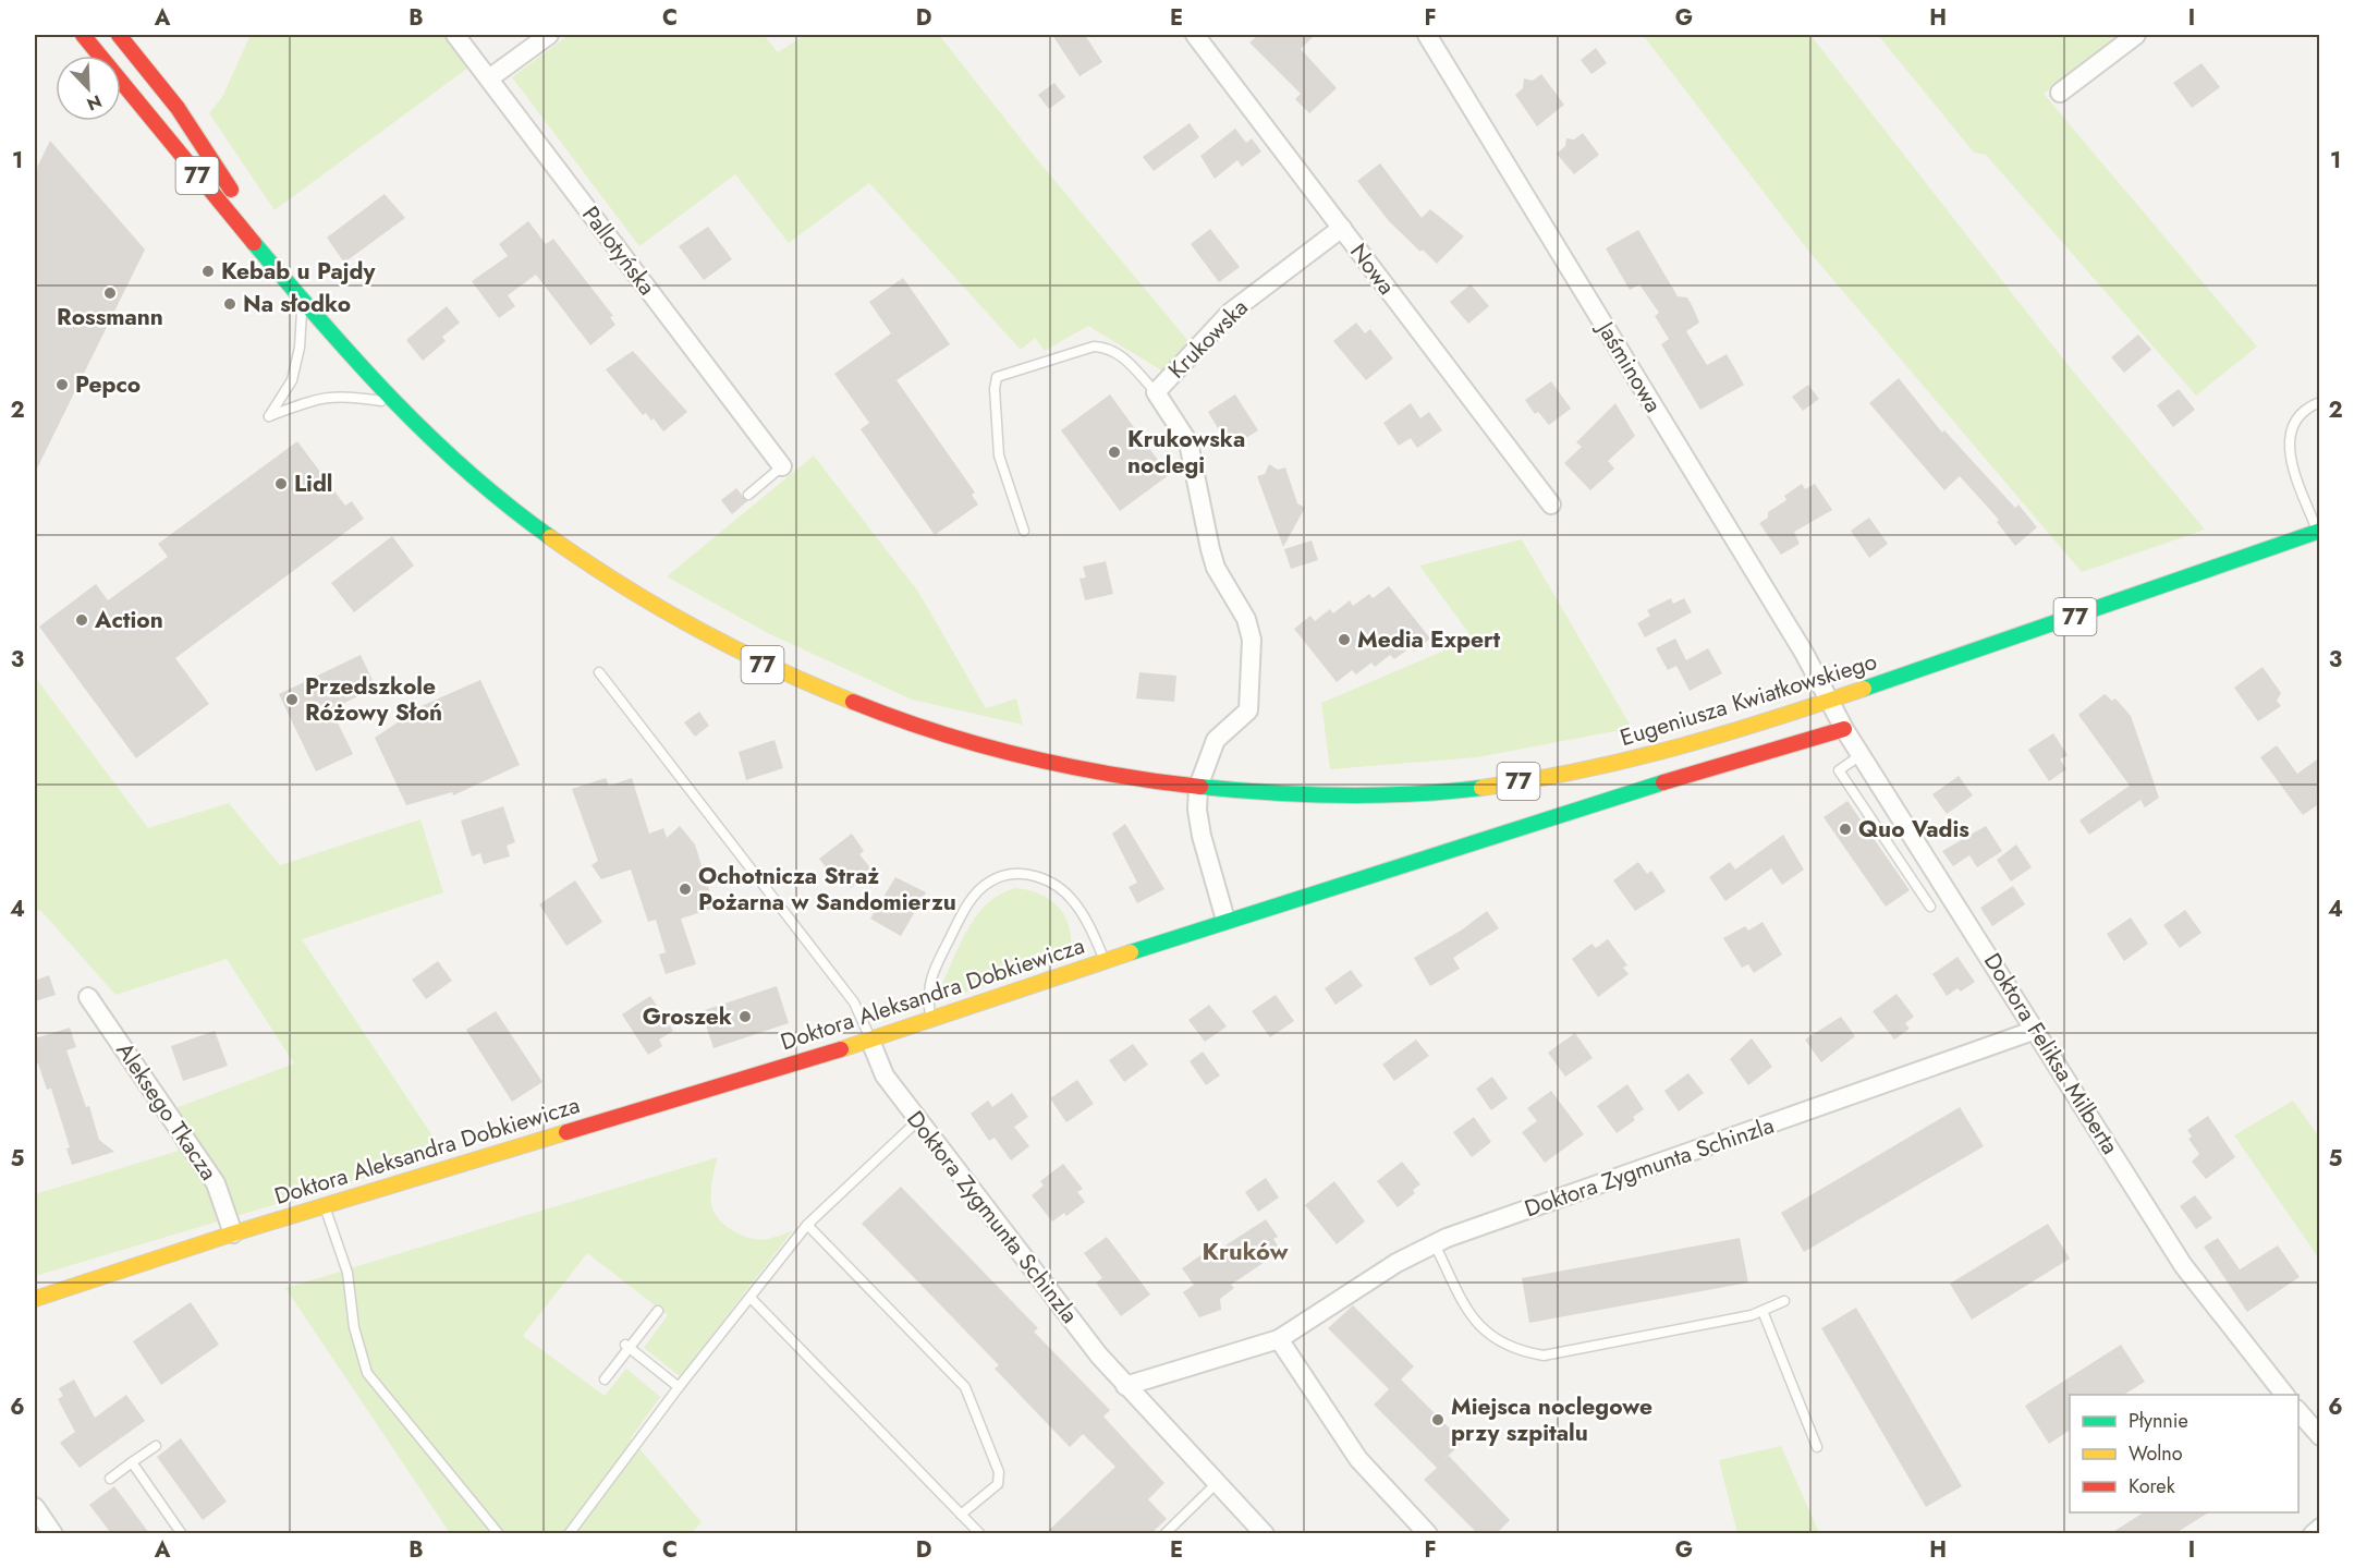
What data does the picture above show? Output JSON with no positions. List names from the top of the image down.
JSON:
{
  "streets": {
    "main road": ["77", "Eugeniusza Kwiatkowskiego", "Doktora Aleksandra Dobkiewicza"],
    "street": [
      "Pallotyńska",
      "Nowa",
      "Krukowska",
      "Jaśminowa",
      "Doktora Feliksa Milberta",
      "Aleksego Tkacza",
      "Doktora Zygmunta Schinzla"
    ]
  },
  "crossings": [
    ["Nowa", "Krukowska"],
    ["Krukowska", "Eugeniusza Kwiatkowskiego"],
    ["Krukowska", "Doktora Aleksandra Dobkiewicza"],
    ["Jaśminowa", "Eugeniusza Kwiatkowskiego"],
    ["Jaśminowa", "Doktora Feliksa Milberta"],
    ["Eugeniusza Kwiatkowskiego", "Doktora Feliksa Milberta"],
    ["Doktora Aleksandra Dobkiewicza", "Doktora Feliksa Milberta"],
    ["Doktora Aleksandra Dobkiewicza", "Aleksego Tkacza"],
    ["Doktora Aleksandra Dobkiewicza", "Doktora Zygmunta Schinzla"],
    ["Doktora Feliksa Milberta", "Doktora Zygmunta Schinzla"]
  ],
  "districts": ["Kruków"],
  "places": [
    "Kebab u Pajdy",
    "Rossmann",
    "Na słodko",
    "Pepco",
    "Krukowska noclegi",
    "Lidl",
    "Action",
    "Media Expert",
    "Przedszkole Różowy Słoń",
    "Quo Vadis",
    "Ochotnicza Straż Pożarna w Sandomierzu",
    "Groszek",
    "Miejsca noclegowe przy szpitalu"
  ],
  "legend": ["Płynnie", "Wolno", "Korek"],
  "north": "bottom right",
  "grid": {
    "columns": [
      "A",
      "B",
      "C",
      "D",
      "E",
      "F",
      "G",
      "H",
      "I"
    ],
    "rows": [
      "1",
      "2",
      "3",
      "4",
      "5",
      "6"
    ]
  }
}
